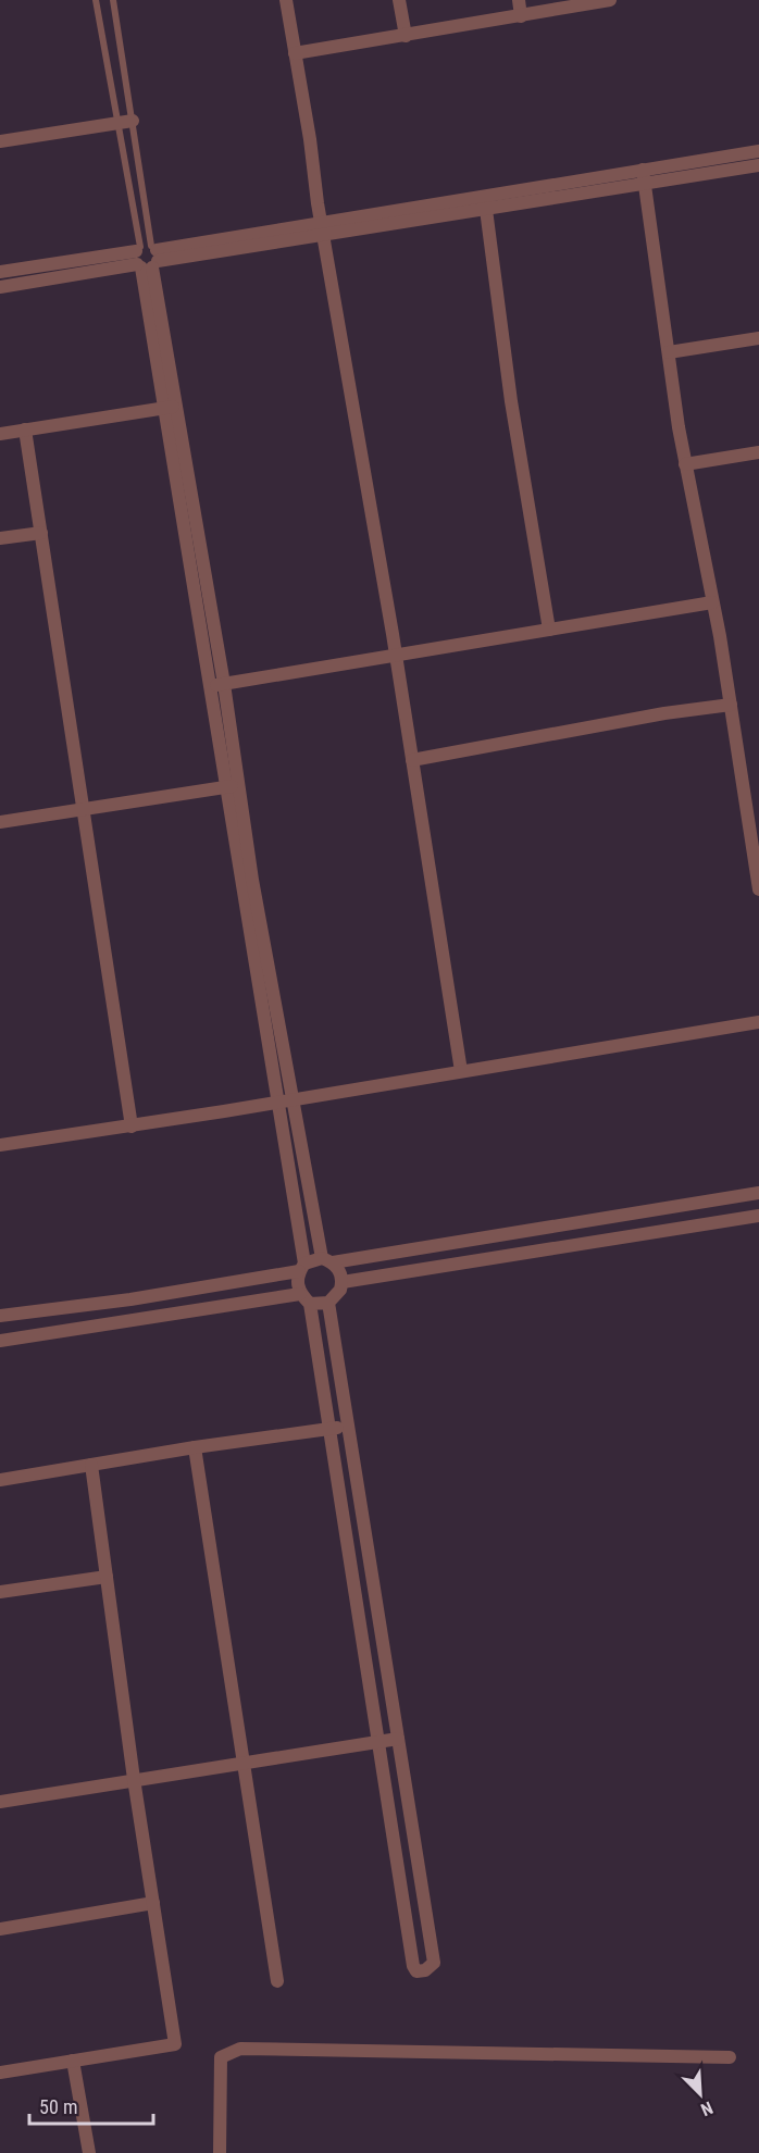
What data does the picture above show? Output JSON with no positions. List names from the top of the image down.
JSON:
{
  "scale_bar": "50 m",
  "north": "bottom right"
}
